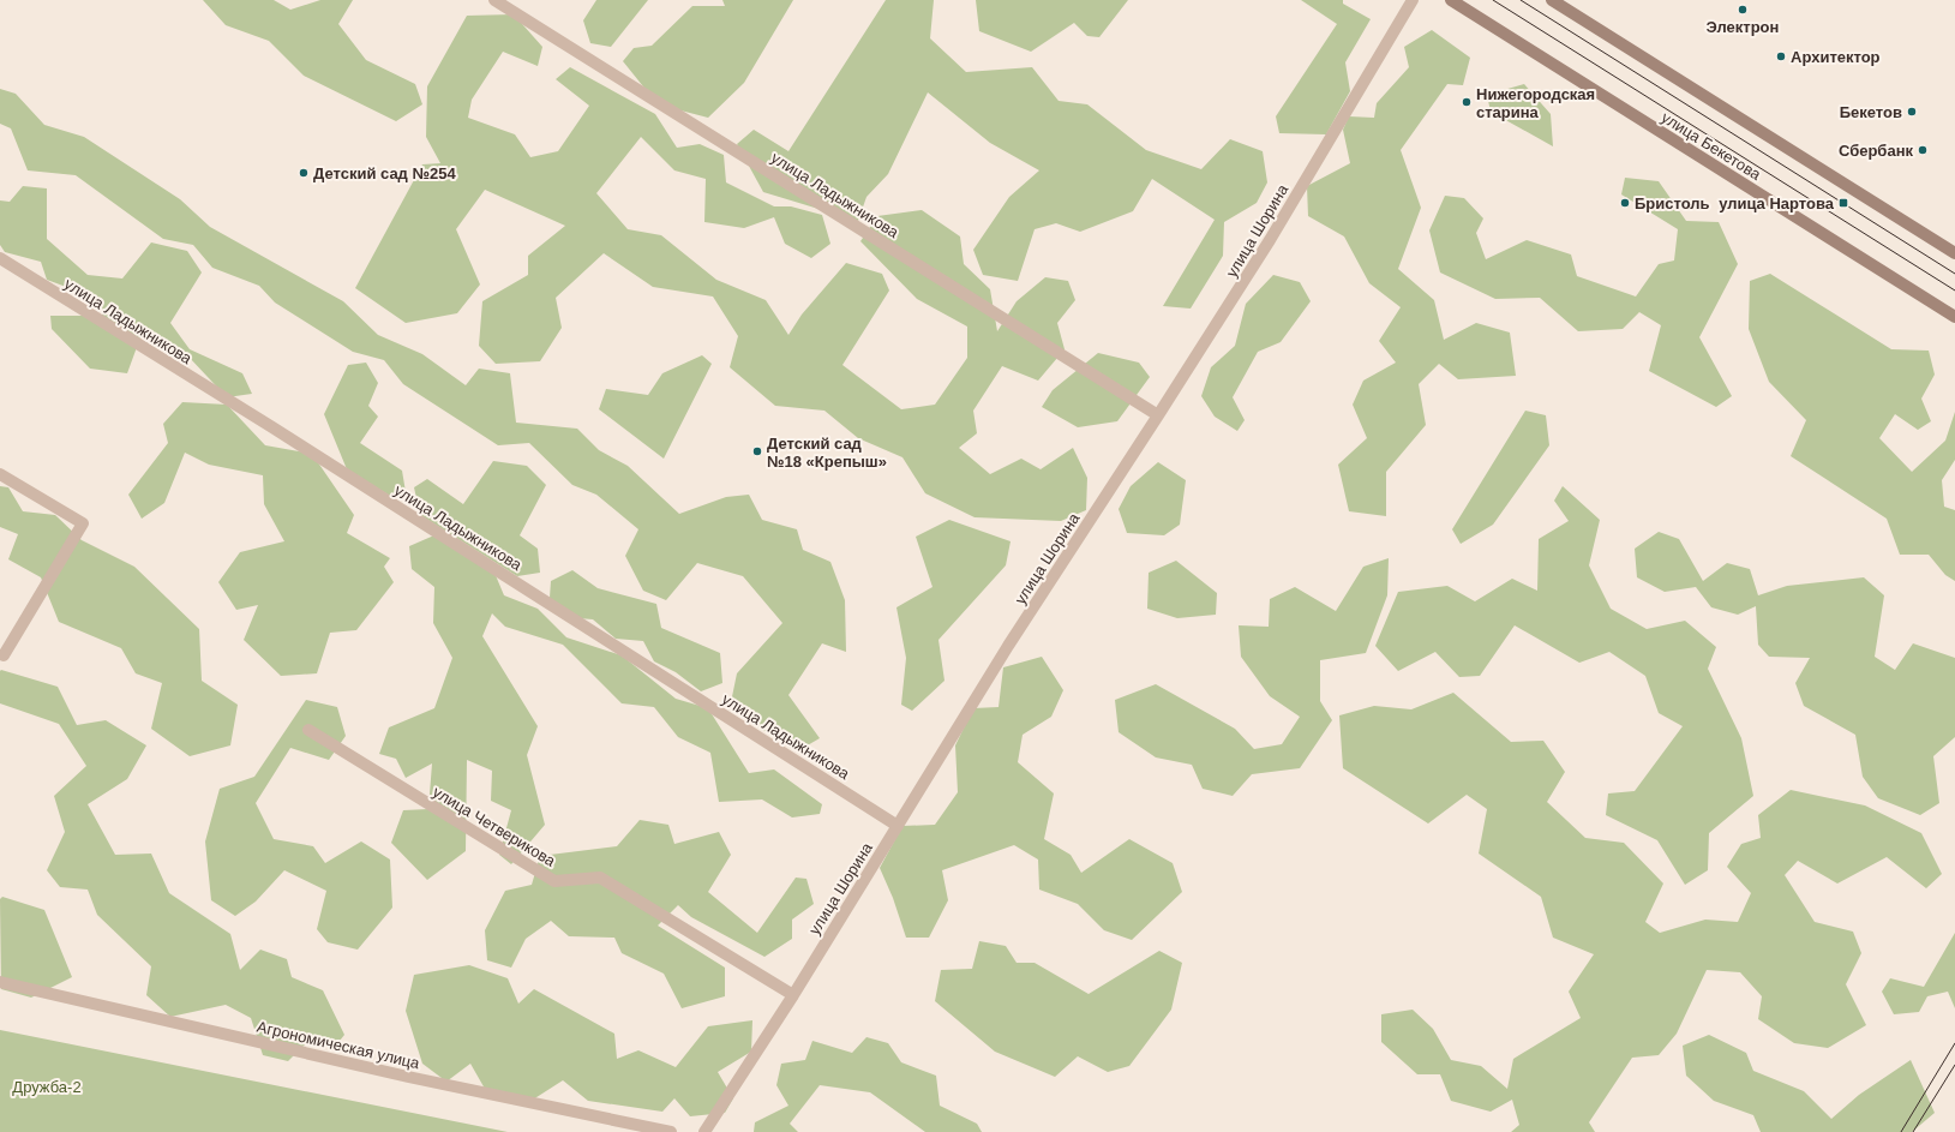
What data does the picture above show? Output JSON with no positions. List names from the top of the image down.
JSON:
{
  "streets": {
    "main road": ["улица Бекетова"],
    "street": [
      "улица Ладыжникова",
      "улица Шорина",
      "улица Четверикова",
      "Агрономическая улица"
    ]
  },
  "crossings": [
    ["улица Ладыжникова", "улица Шорина"],
    ["улица Шорина", "улица Четверикова"]
  ],
  "parks": ["Дружба-2"],
  "places": {
    "other": [
      "Электрон",
      "Архитектор",
      "Нижегородская старина",
      "Бекетов",
      "Сбербанк",
      "Детский сад №254",
      "Бристоль",
      "Детский сад №18 «Крепыш»"
    ],
    "transit": ["улица Нартова"]
  }
}
